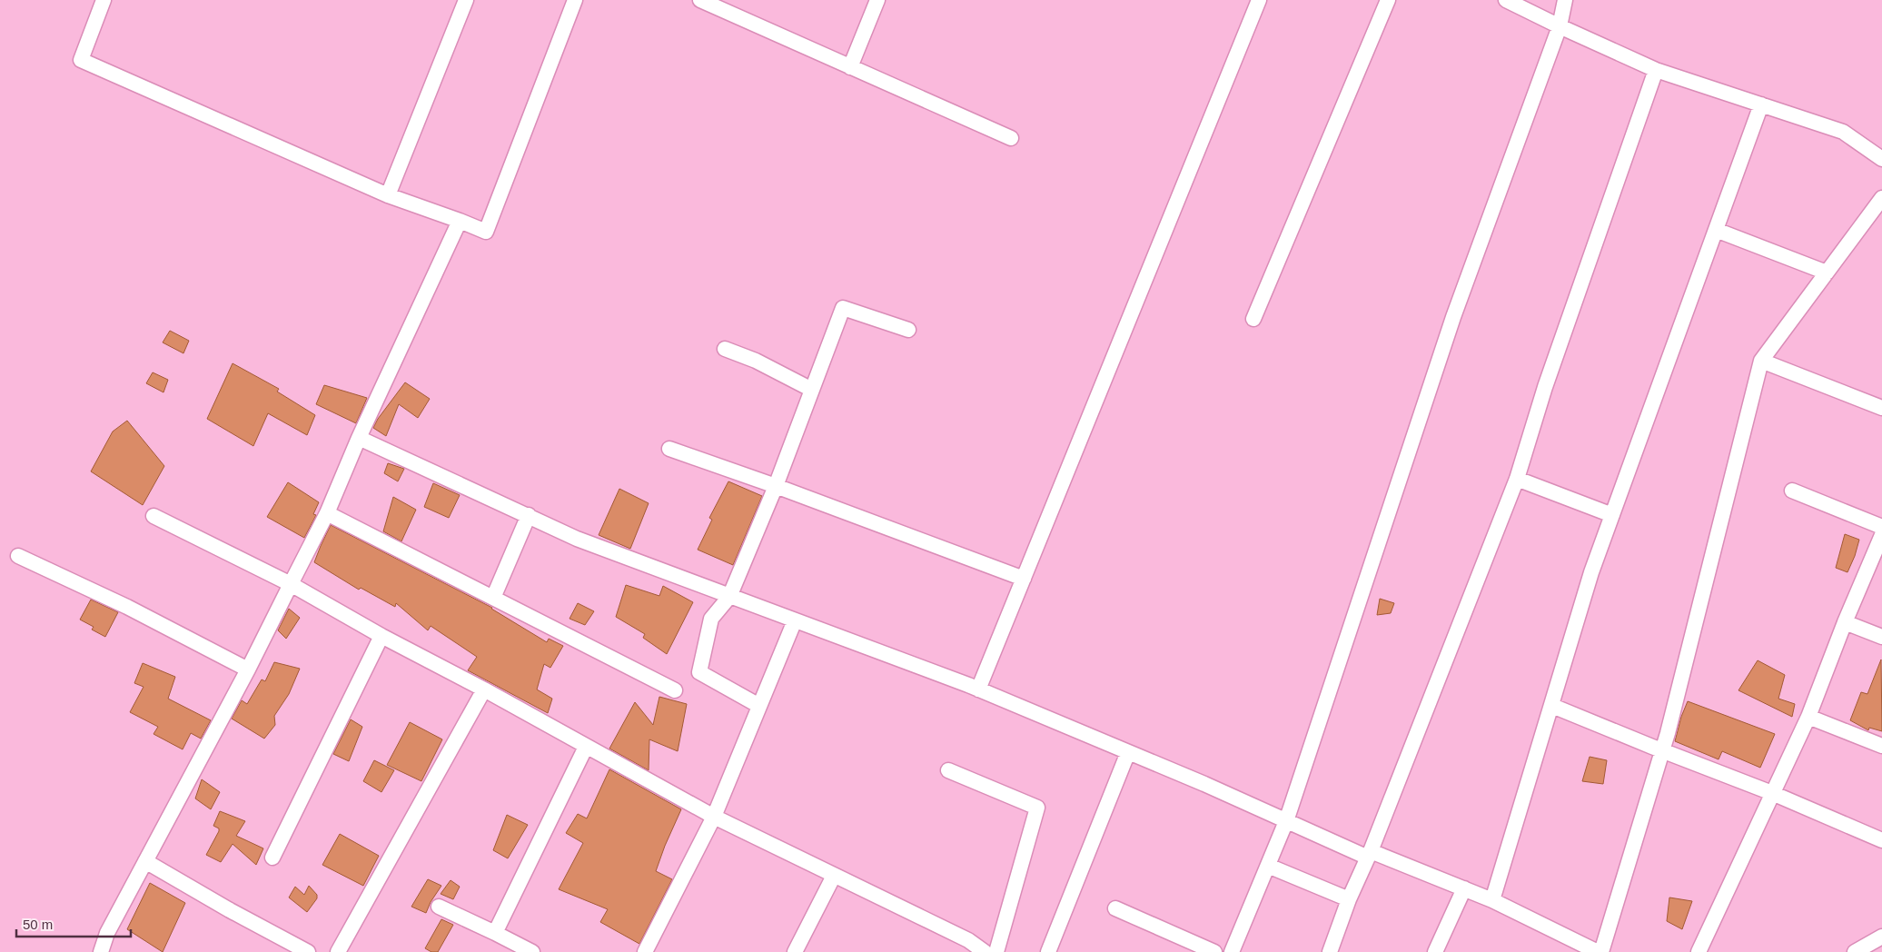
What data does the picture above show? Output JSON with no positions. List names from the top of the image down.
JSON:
{
  "scale_bar": "50 m"
}
